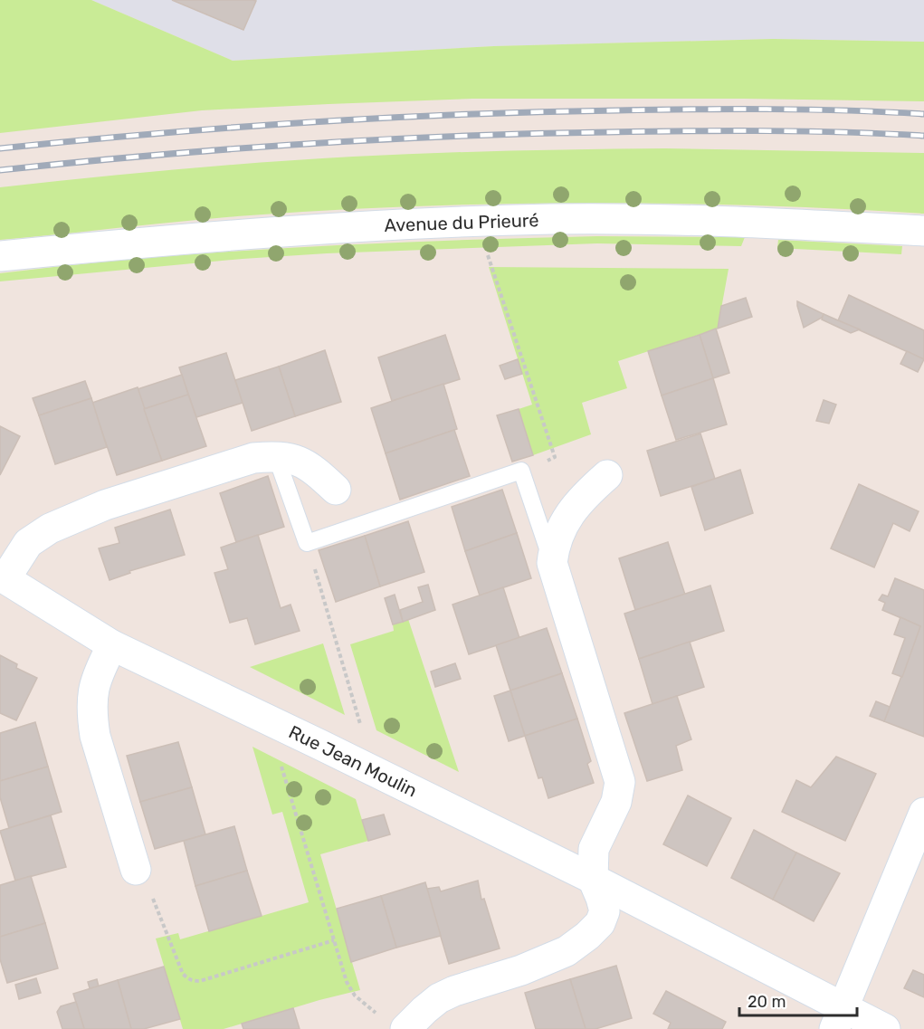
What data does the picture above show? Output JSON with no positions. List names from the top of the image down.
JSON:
{
  "streets": {
    "street": ["Avenue du Prieuré", "Rue Jean Moulin"]
  },
  "scale_bar": "20 m"
}
